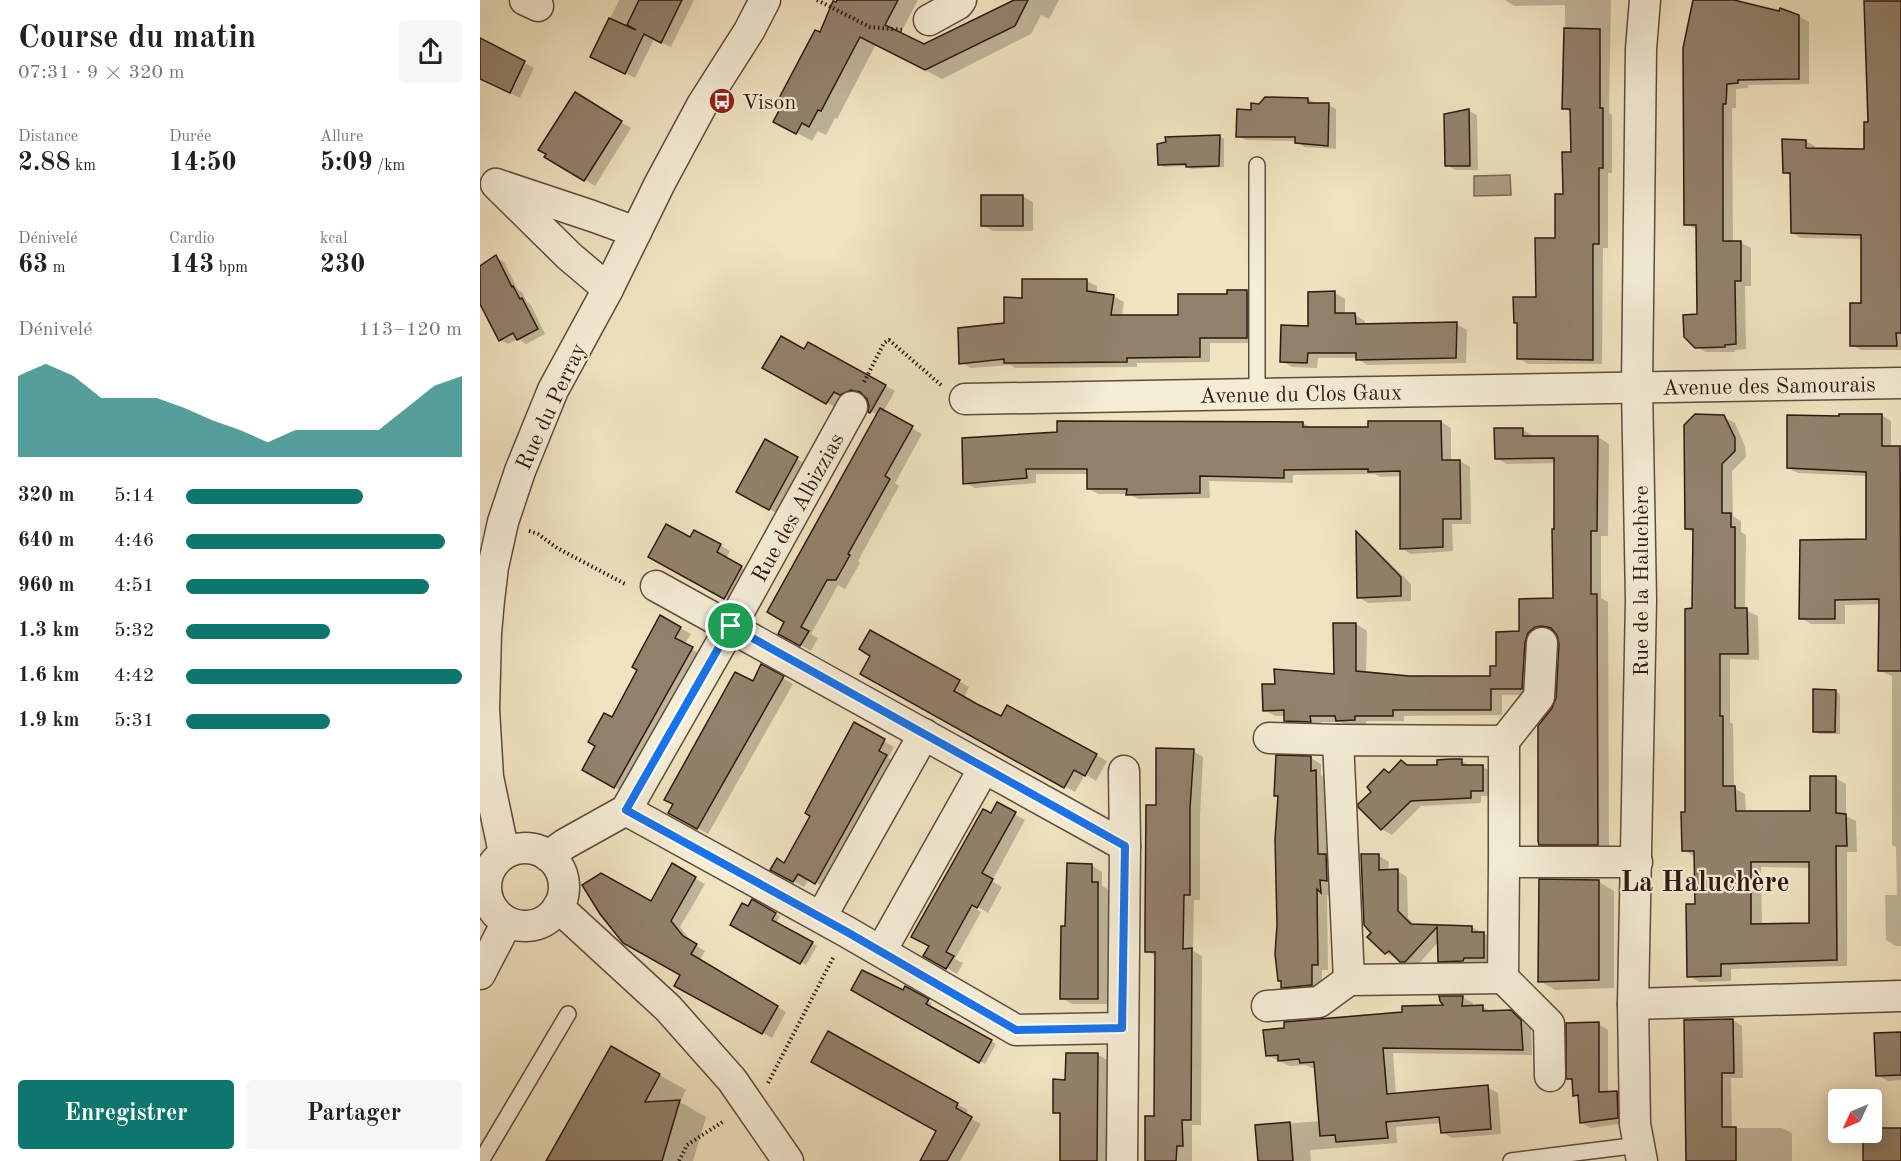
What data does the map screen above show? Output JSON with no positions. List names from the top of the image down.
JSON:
{
  "streets": {
    "street": [
      "Avenue des Samourais",
      "Avenue du Clos Gaux",
      "Rue du Perray",
      "Rue des Albizzias",
      "Rue de la Haluchère"
    ]
  },
  "crossings": [
    ["Avenue des Samourais", "Avenue du Clos Gaux"],
    ["Avenue des Samourais", "Rue de la Haluchère"],
    ["Avenue du Clos Gaux", "Rue de la Haluchère"]
  ],
  "districts": ["La Haluchère"],
  "places": {
    "bus stop": ["Vison"]
  },
  "north": "bottom left",
  "page": {
    "heading": ["Course du matin", "07:31 · 9 × 320 m"],
    "stats": [
      ["Distance", "2.88 km"],
      ["Durée", "14:50"],
      ["Allure", "5:09 /km"],
      ["Dénivelé", "63 m"],
      ["Cardio", "143 bpm"],
      ["kcal", "230"]
    ],
    "chart": ["Dénivelé", "113–120 m"],
    "list": [
      {
        "name": "320 m",
        "note": "5:14"
      },
      {
        "name": "640 m",
        "note": "4:46"
      },
      {
        "name": "960 m",
        "note": "4:51"
      },
      {
        "name": "1.3 km",
        "note": "5:32"
      },
      {
        "name": "1.6 km",
        "note": "4:42"
      },
      {
        "name": "1.9 km",
        "note": "5:31"
      }
    ],
    "buttons": ["Enregistrer", "Partager"]
  }
}
